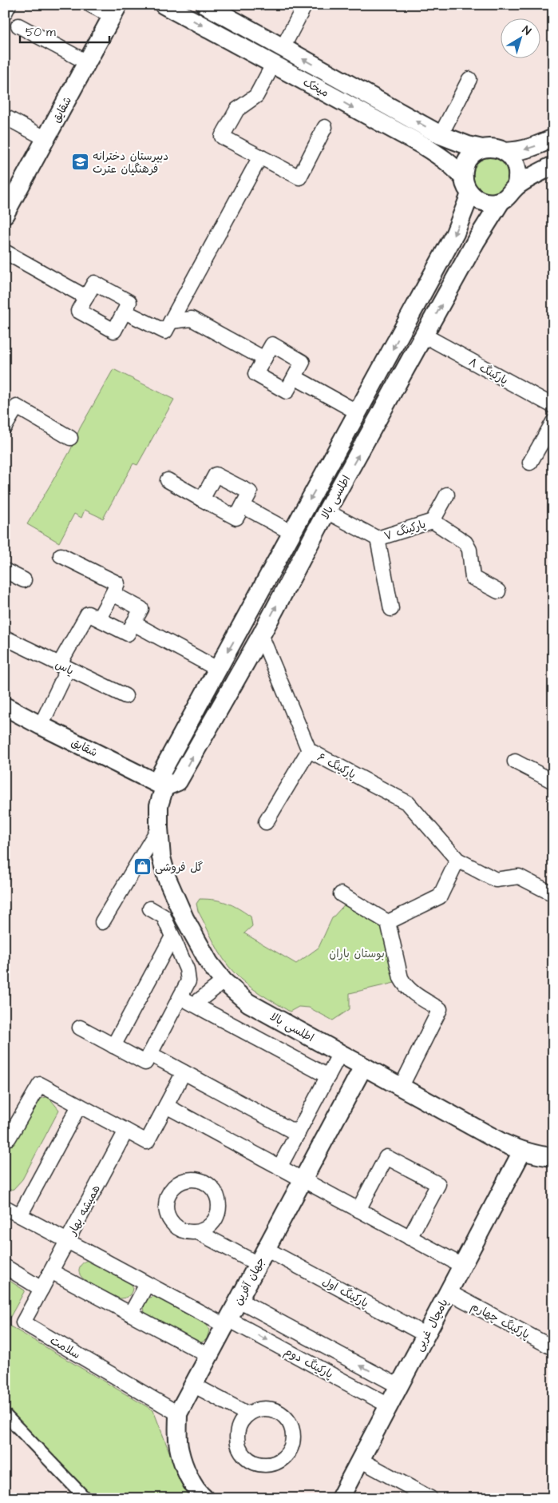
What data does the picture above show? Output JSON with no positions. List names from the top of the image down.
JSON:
{
  "streets": {
    "street": [
      "میخک",
      "شقایق",
      "پارکینگ ۸",
      "اطلسی بالا",
      "پارکینگ ۷",
      "یاس",
      "پارکینگ ۶",
      "همیشه بهار",
      "جهان آفرین",
      "پارکینگ اول",
      "پارکینگ چهارم",
      "پامچال غربی",
      "سلامت",
      "پارکینگ دوم"
    ]
  },
  "crossings": [
    ["میخک", "اطلسی بالا"],
    ["شقایق", "اطلسی بالا"],
    ["پارکینگ ۸", "اطلسی بالا"],
    ["اطلسی بالا", "پارکینگ ۷"],
    ["اطلسی بالا", "پارکینگ ۶"],
    ["اطلسی بالا", "جهان آفرین"],
    ["اطلسی بالا", "پامچال غربی"],
    ["همیشه بهار", "سلامت"],
    ["همیشه بهار", "پارکینگ دوم"],
    ["جهان آفرین", "پارکینگ اول"],
    ["جهان آفرین", "سلامت"],
    ["جهان آفرین", "پارکینگ دوم"],
    ["پارکینگ اول", "پامچال غربی"],
    ["پارکینگ چهارم", "پامچال غربی"],
    ["پامچال غربی", "پارکینگ دوم"]
  ],
  "parks": ["بوستان باران"],
  "places": {
    "school or university": ["دبیرستان دخترانه فرهنگیان عترت"],
    "shop": ["گل فروشی"]
  },
  "scale_bar": "50 m",
  "north": "top right"
}
